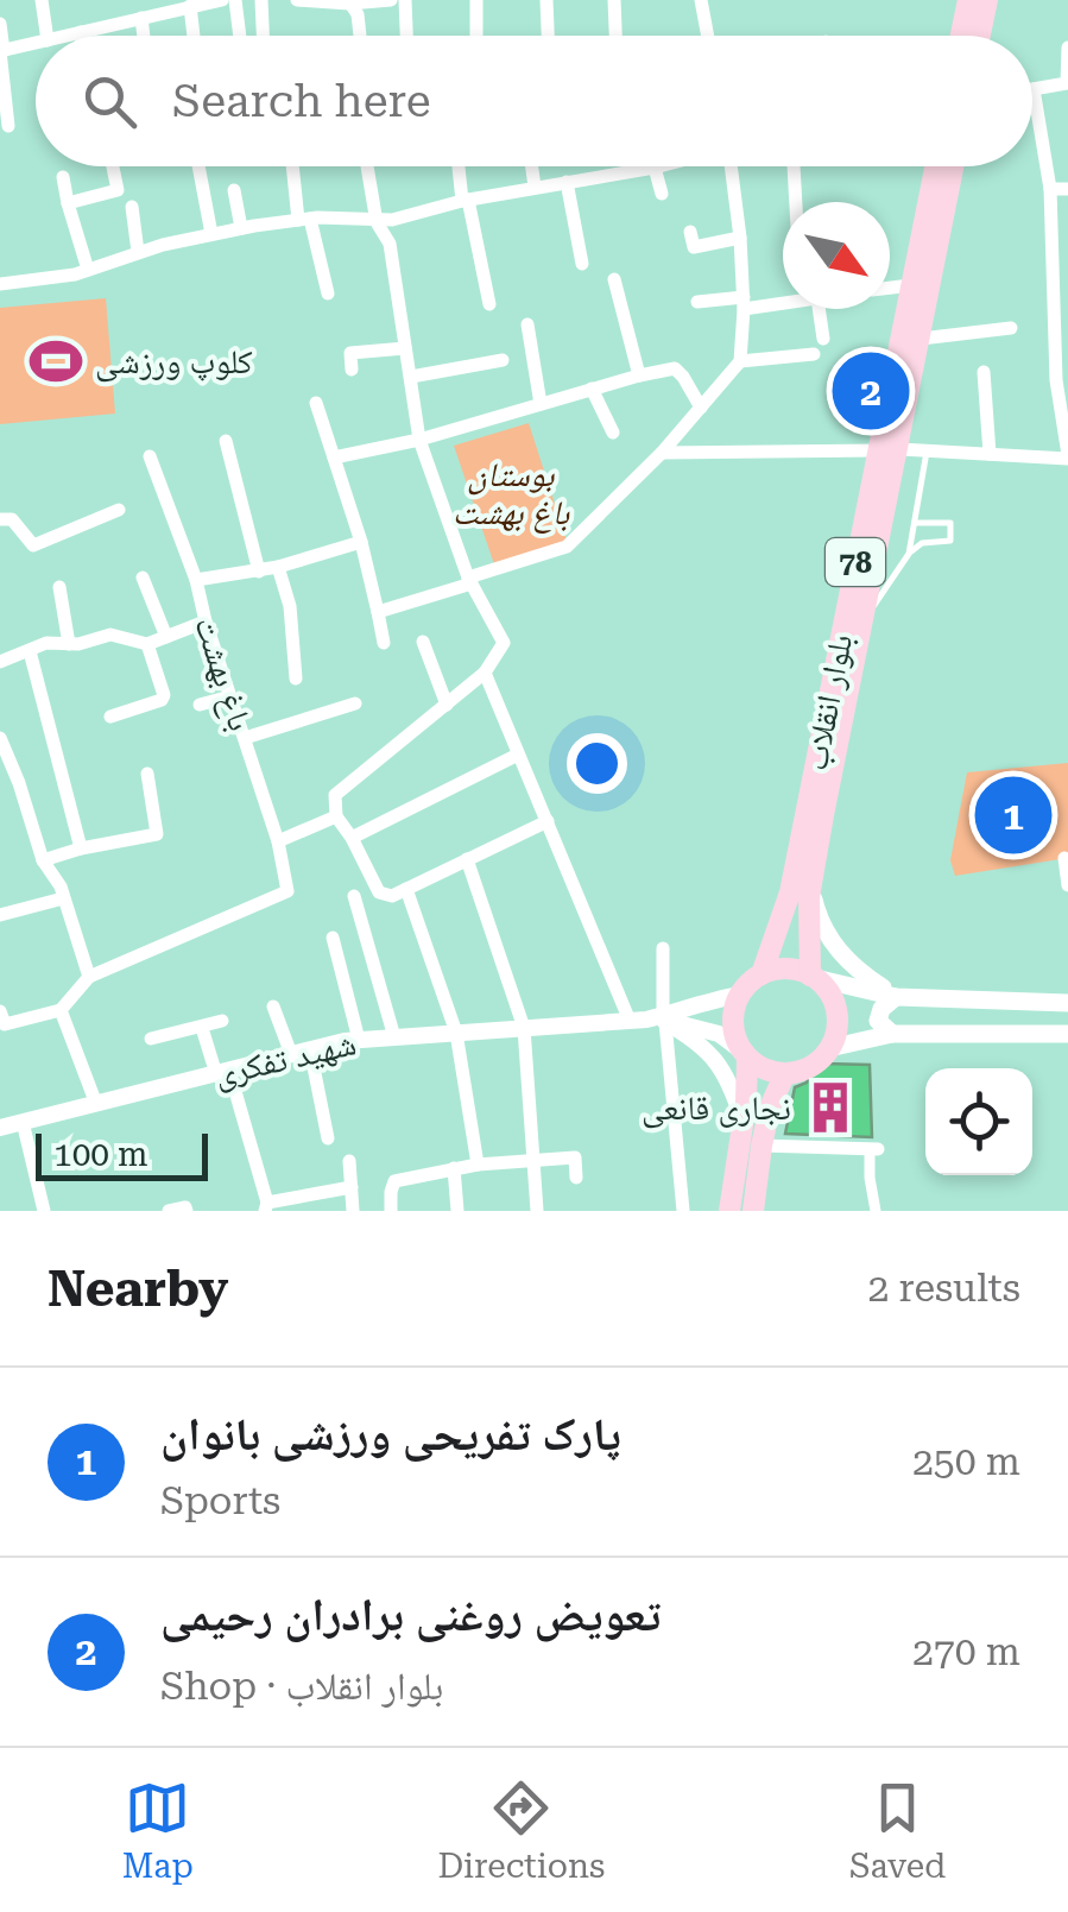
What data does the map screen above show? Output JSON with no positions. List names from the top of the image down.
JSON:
{
  "streets": {
    "main road": ["78", "بلوار انقلاب"],
    "street": ["باغ بهشت", "شهید تفکری"]
  },
  "crossings": [
    ["78", "بلوار انقلاب"]
  ],
  "parks": ["بوستان باغ بهشت"],
  "places": {
    "sports": ["کلوپ ورزشی"],
    "building": ["نجاری قانعی"]
  },
  "scale_bar": "100 m",
  "north": "bottom right",
  "page": {
    "search": "Search here",
    "pins": ["2", "1"],
    "scale": "100 m",
    "heading": ["Nearby", "2 results"],
    "list": [
      {
        "mark": "1",
        "name": "پارک تفریحی ورزشی بانوان",
        "note": "Sports",
        "value": "250 m"
      },
      {
        "mark": "2",
        "name": "تعویض روغنی برادران رحیمی",
        "note": "Shop · بلوار انقلاب",
        "value": "270 m"
      }
    ],
    "nav": ["Map", "Directions", "Saved"]
  }
}
